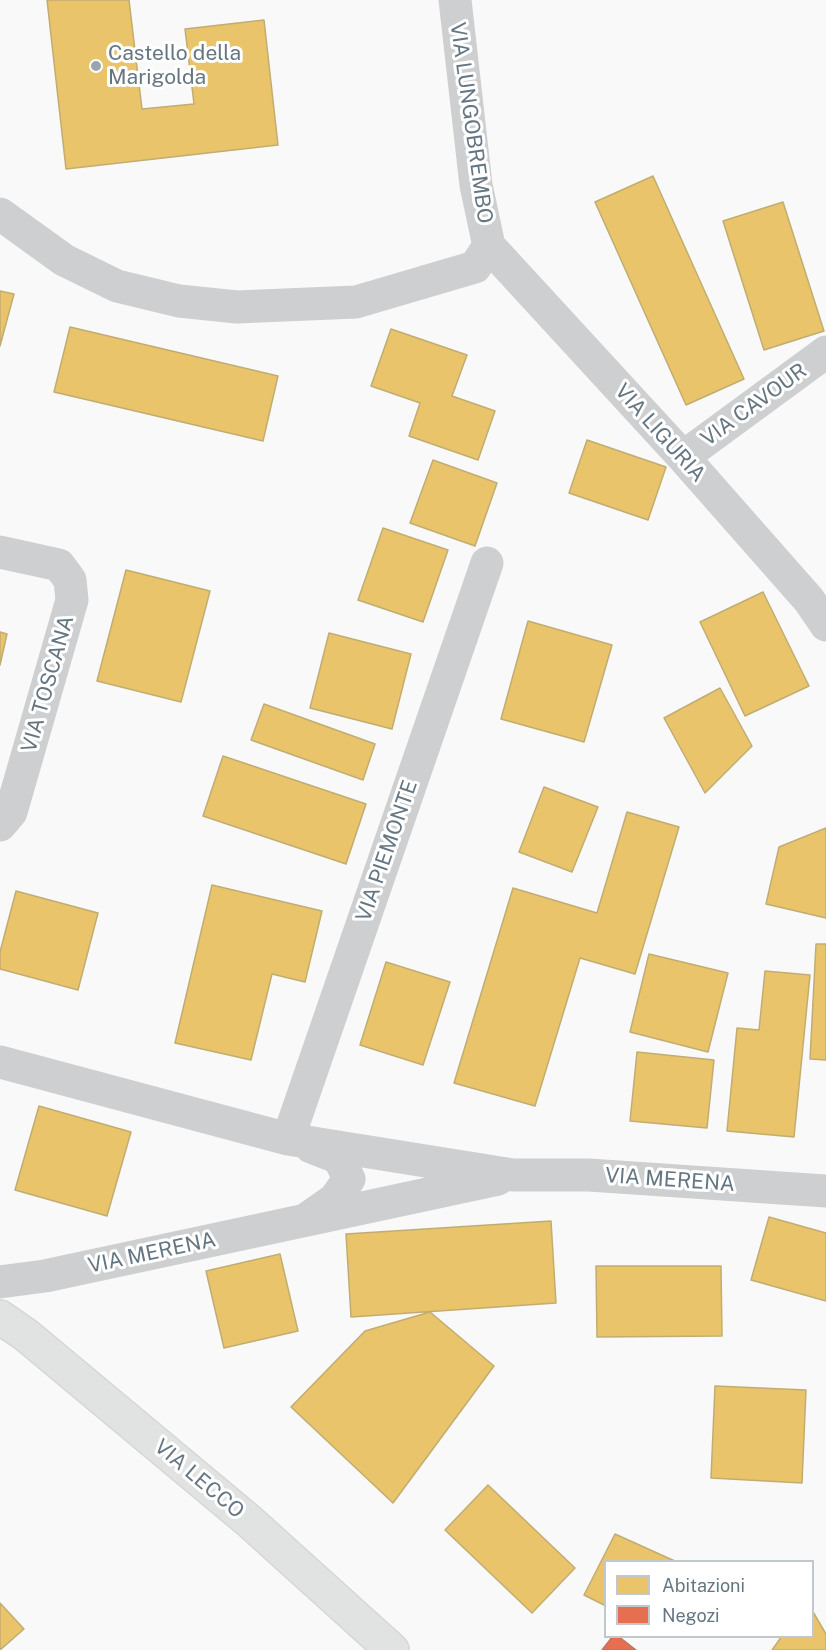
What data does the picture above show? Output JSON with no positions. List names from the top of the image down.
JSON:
{
  "streets": {
    "main road": ["VIA LECCO"],
    "street": [
      "VIA LUNGOBREMBO",
      "VIA CAVOUR",
      "VIA LIGURIA",
      "VIA TOSCANA",
      "VIA PIEMONTE",
      "VIA MERENA"
    ]
  },
  "crossings": [
    ["VIA LUNGOBREMBO", "VIA LIGURIA"],
    ["VIA CAVOUR", "VIA LIGURIA"],
    ["VIA PIEMONTE", "VIA MERENA"]
  ],
  "places": ["Castello della Marigolda"],
  "legend": ["Abitazioni", "Negozi"]
}
